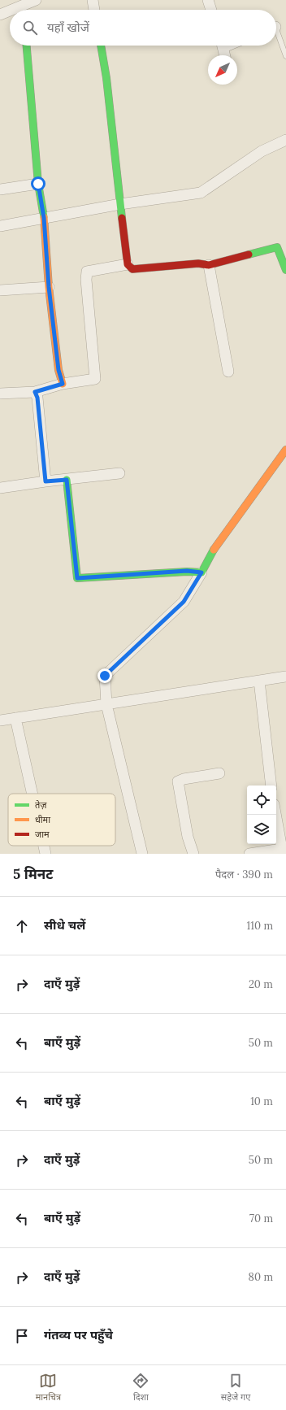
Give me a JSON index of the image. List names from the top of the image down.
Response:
{
  "legend": ["तेज़", "धीमा", "जाम"],
  "north": "bottom left",
  "page": {
    "search": "यहाँ खोजें",
    "heading": ["5 मिनट", "पैदल · 390 m"],
    "list": [
      ["सीधे चलें", "110 m"],
      ["दाएँ मुड़ें", "20 m"],
      ["बाएँ मुड़ें", "50 m"],
      ["बाएँ मुड़ें", "10 m"],
      ["दाएँ मुड़ें", "50 m"],
      ["बाएँ मुड़ें", "70 m"],
      ["दाएँ मुड़ें", "80 m"],
      "गंतव्य पर पहुँचे"
    ],
    "nav": ["मानचित्र", "दिशा", "सहेजे गए"]
  }
}
